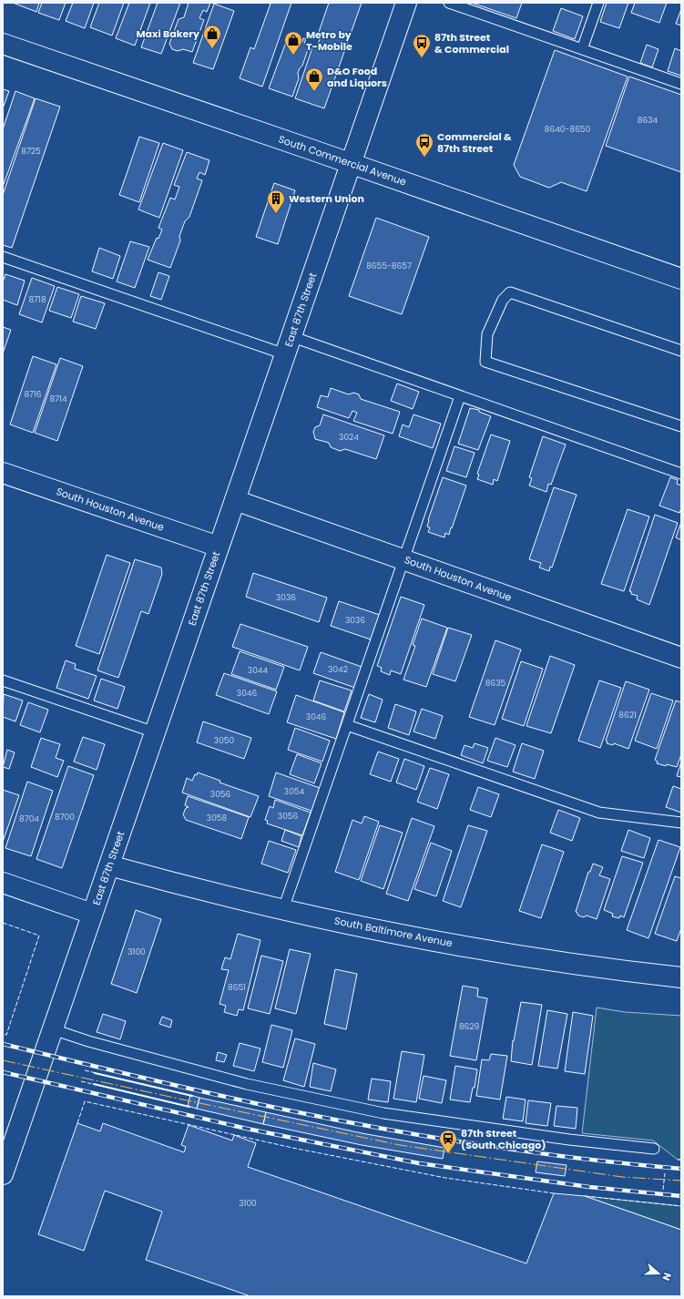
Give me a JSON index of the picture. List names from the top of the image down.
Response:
{
  "streets": {
    "main road": [
      "South Commercial Avenue",
      "East 87th Street",
      "South Houston Avenue",
      "South Baltimore Avenue"
    ]
  },
  "crossings": [
    ["South Commercial Avenue", "East 87th Street"],
    ["East 87th Street", "South Houston Avenue"],
    ["East 87th Street", "South Baltimore Avenue"]
  ],
  "places": {
    "shop": ["Maxi Bakery", "Metro by T-Mobile", "D&O Food and Liquors"],
    "bus stop": ["87th Street & Commercial", "Commercial & 87th Street"],
    "building": ["Western Union"],
    "station": ["87th Street (South Chicago)"]
  },
  "house_numbers": [
    "8634",
    "8640-8650",
    "8725",
    "8655-8657",
    "8718",
    "8716",
    "8714",
    "3024",
    "3036",
    "3036",
    "3042",
    "3044",
    "8635",
    "3046",
    "8621",
    "3046",
    "3050",
    "3054",
    "3056",
    "3056",
    "8700",
    "3058",
    "8704",
    "3100",
    "8651",
    "8629",
    "3100"
  ],
  "north": "right"
}
